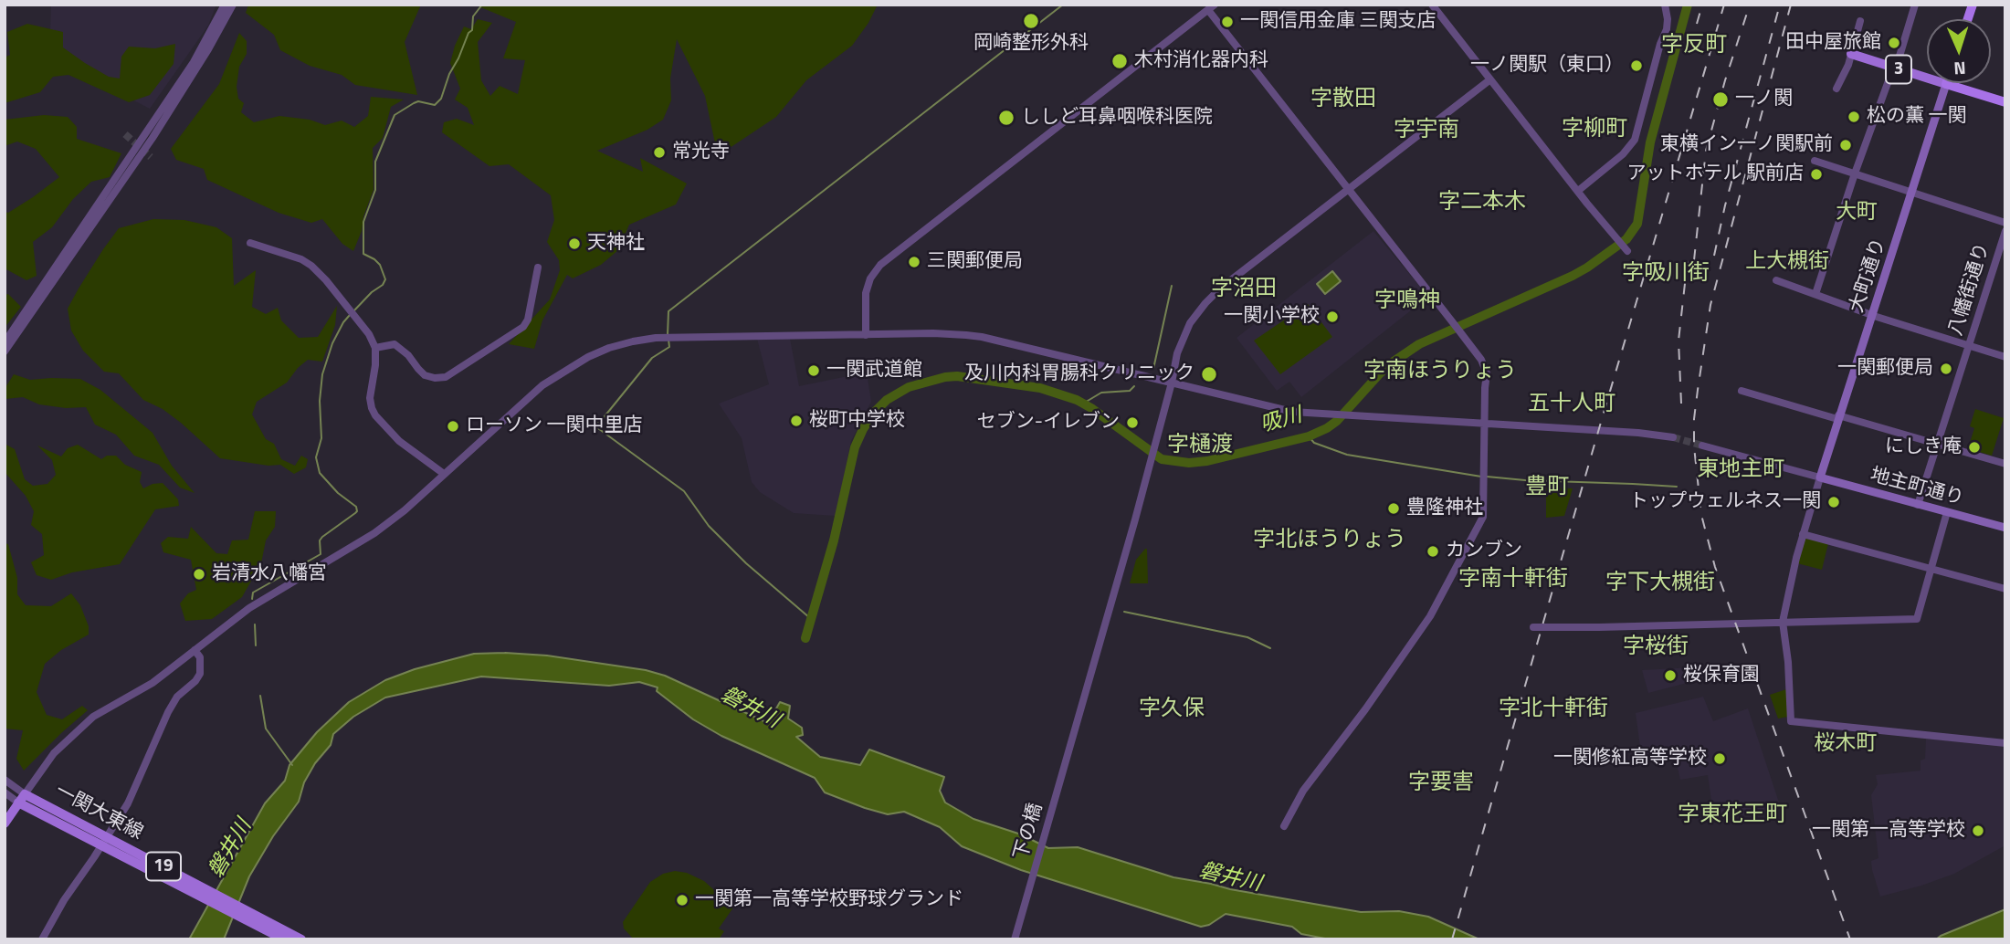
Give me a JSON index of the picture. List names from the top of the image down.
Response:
{
  "streets": {
    "main road": [
      "3",
      "大町通り",
      "地主町通り",
      "一関大東線",
      "19"
    ],
    "street": ["八幡街通り", "下の橋"]
  },
  "crossings": [
    ["3", "大町通り"],
    ["大町通り", "地主町通り"],
    ["八幡街通り", "地主町通り"]
  ],
  "districts": [
    "字反町",
    "字散田",
    "字柳町",
    "字宇南",
    "字二本木",
    "大町",
    "上大槻街",
    "字吸川街",
    "字沼田",
    "字鳴神",
    "字南ほうりょう",
    "五十人町",
    "字樋渡",
    "東地主町",
    "豊町",
    "字北ほうりょう",
    "字南十軒街",
    "字下大槻街",
    "字桜街",
    "字久保",
    "字北十軒街",
    "桜木町",
    "字要害",
    "字東花王町"
  ],
  "water": ["吸川", "磐井川"],
  "places": [
    "岡崎整形外科",
    "一関信用金庫 三関支店",
    "田中屋旅館",
    "木村消化器内科",
    "一ノ関駅（東口）",
    "一ノ関",
    "松の薫 一関",
    "ししど耳鼻咽喉科医院",
    "東横イン一ノ関駅前",
    "常光寺",
    "アットホテル 駅前店",
    "天神社",
    "三関郵便局",
    "一関小学校",
    "一関郵便局",
    "一関武道館",
    "及川内科胃腸科クリニック",
    "桜町中学校",
    "セブン-イレブン",
    "ローソン 一関中里店",
    "にしき庵",
    "トップウェルネス一関",
    "豊隆神社",
    "カンブン",
    "岩清水八幡宮",
    "桜保育園",
    "一関修紅高等学校",
    "一関第一高等学校",
    "一関第一高等学校野球グランド"
  ],
  "north": "bottom"
}
